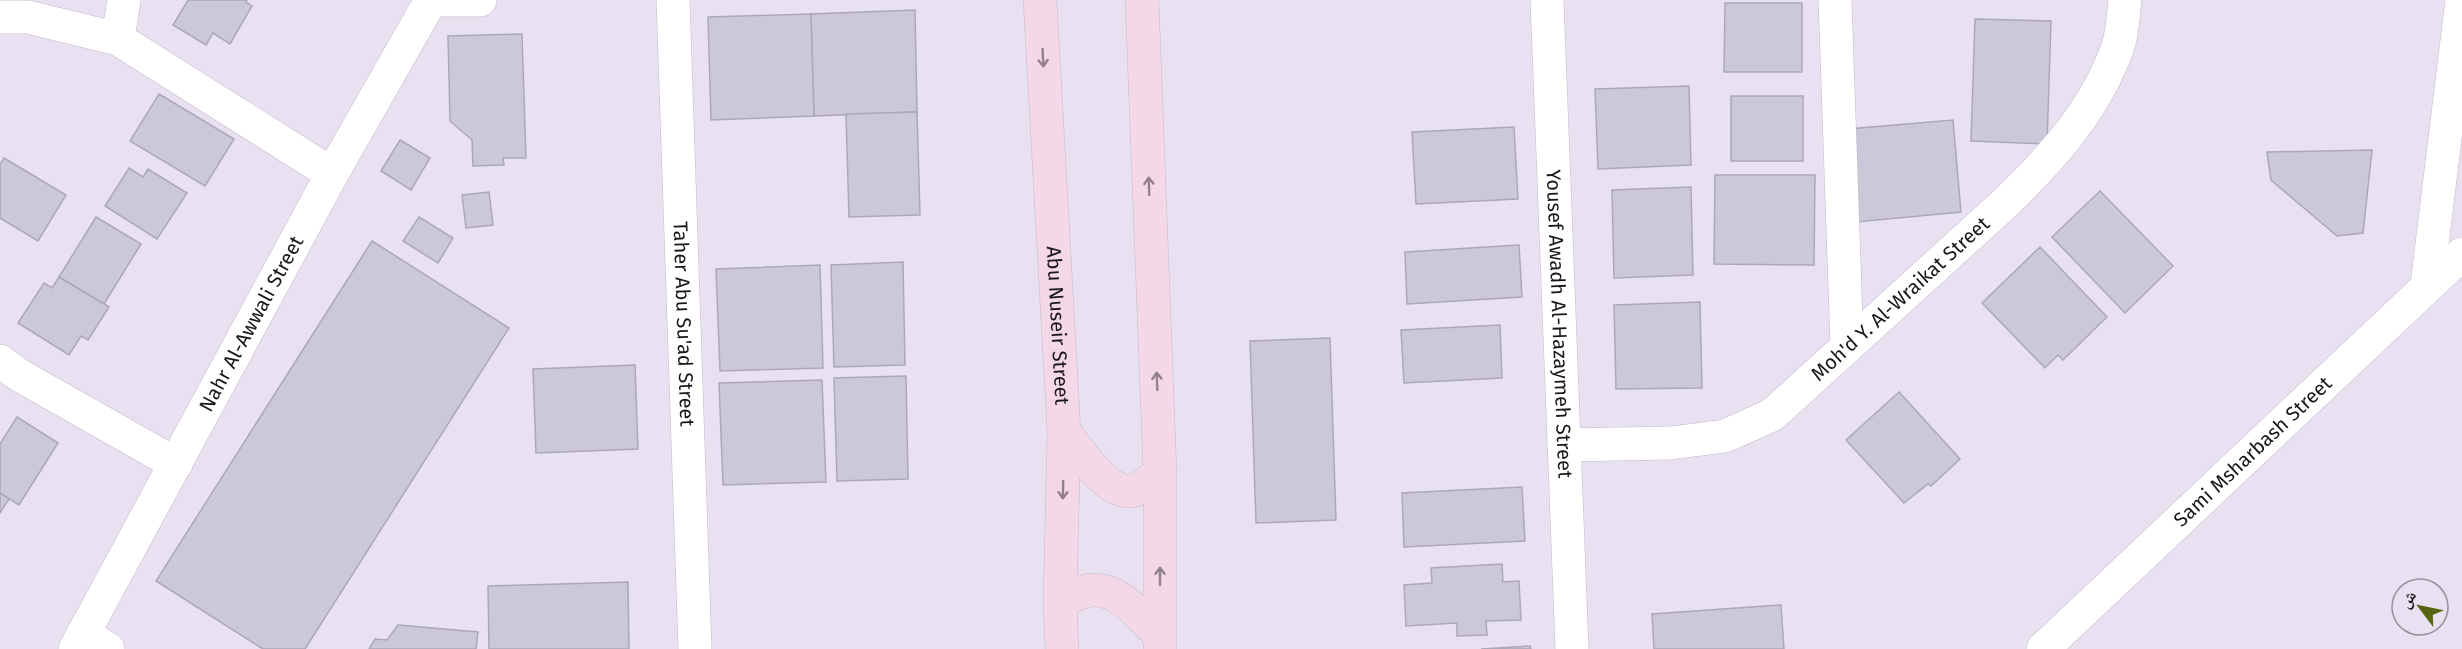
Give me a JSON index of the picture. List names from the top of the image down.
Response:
{
  "streets": {
    "main road": ["Abu Nuseir Street"],
    "street": [
      "Moh'd Y. Al-Wraikat Street",
      "Nahr Al-Awwali Street",
      "Taher Abu Su'ad Street",
      "Yousef Awadh Al-Hazaymeh Street",
      "Sami Msharbash Street"
    ]
  },
  "crossings": [
    ["Moh'd Y. Al-Wraikat Street", "Yousef Awadh Al-Hazaymeh Street"]
  ],
  "north": "top left"
}
